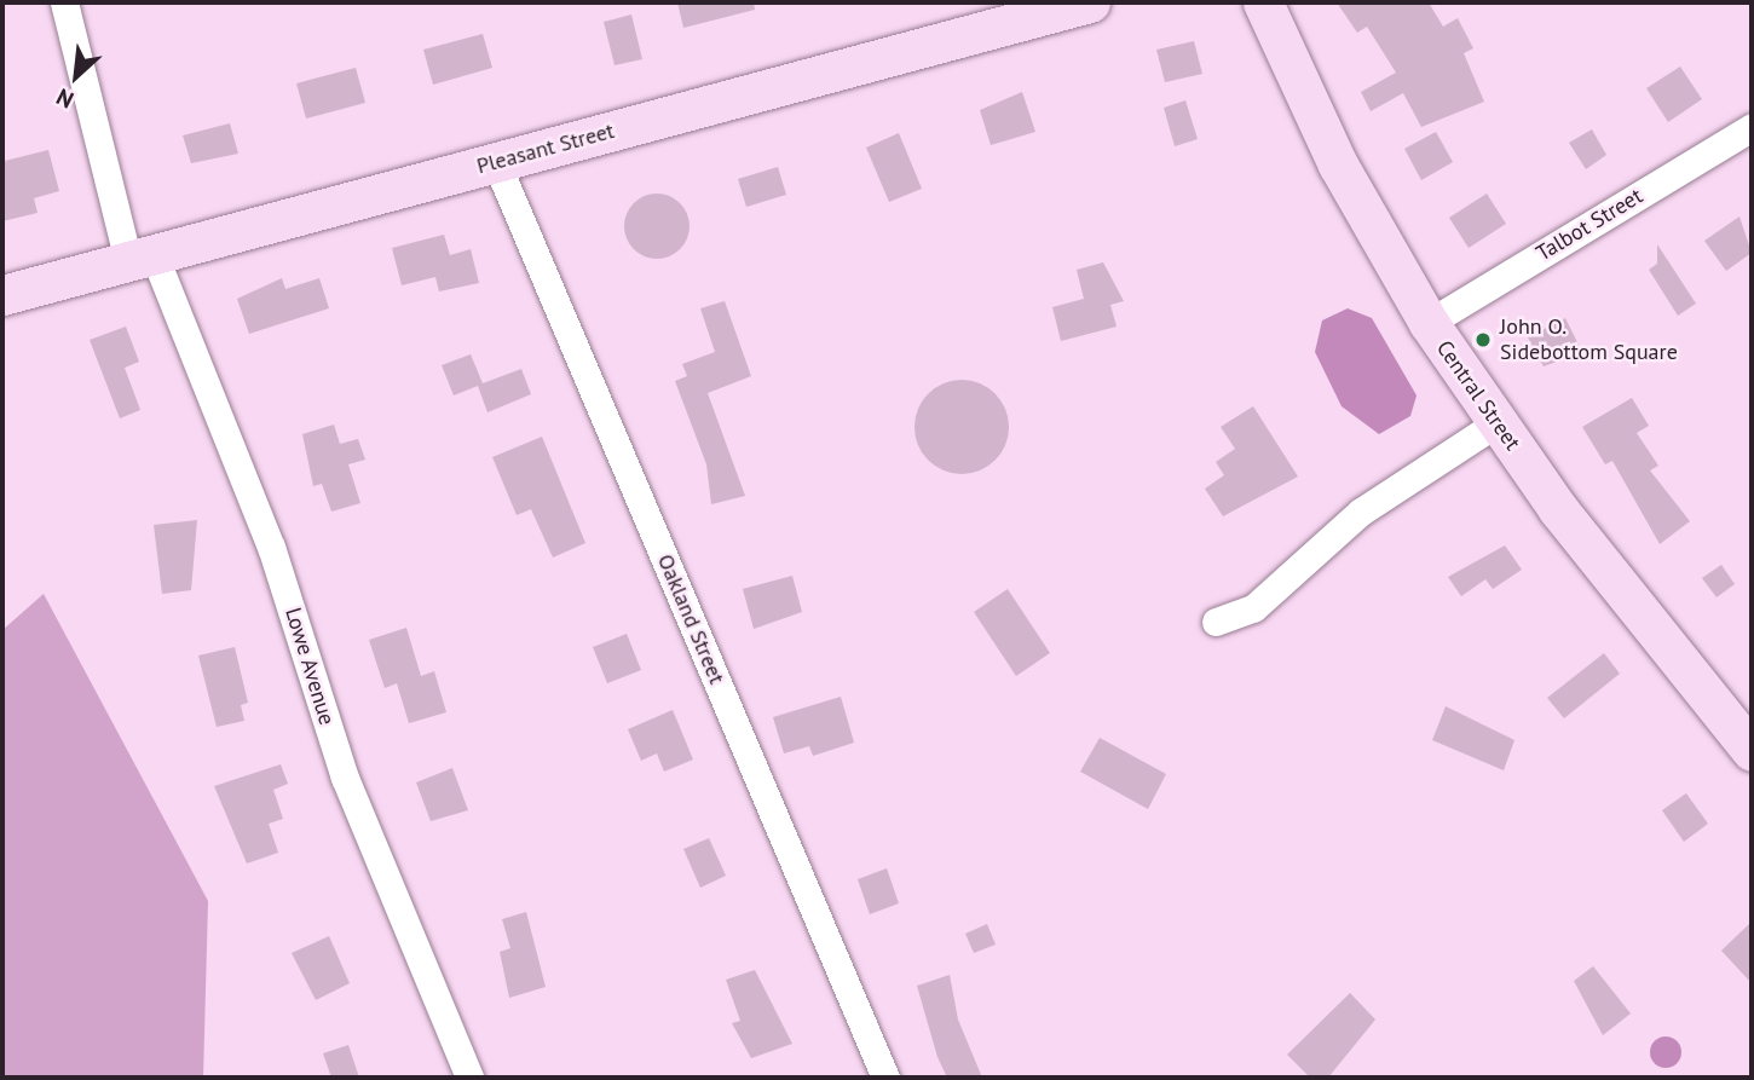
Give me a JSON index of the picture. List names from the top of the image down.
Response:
{
  "streets": {
    "main road": ["Pleasant Street", "Central Street"],
    "street": ["Talbot Street", "Oakland Street", "Lowe Avenue"]
  },
  "crossings": [
    ["Pleasant Street", "Oakland Street"],
    ["Pleasant Street", "Lowe Avenue"],
    ["Talbot Street", "Central Street"]
  ],
  "places": ["John O. Sidebottom Square"],
  "north": "bottom left"
}
